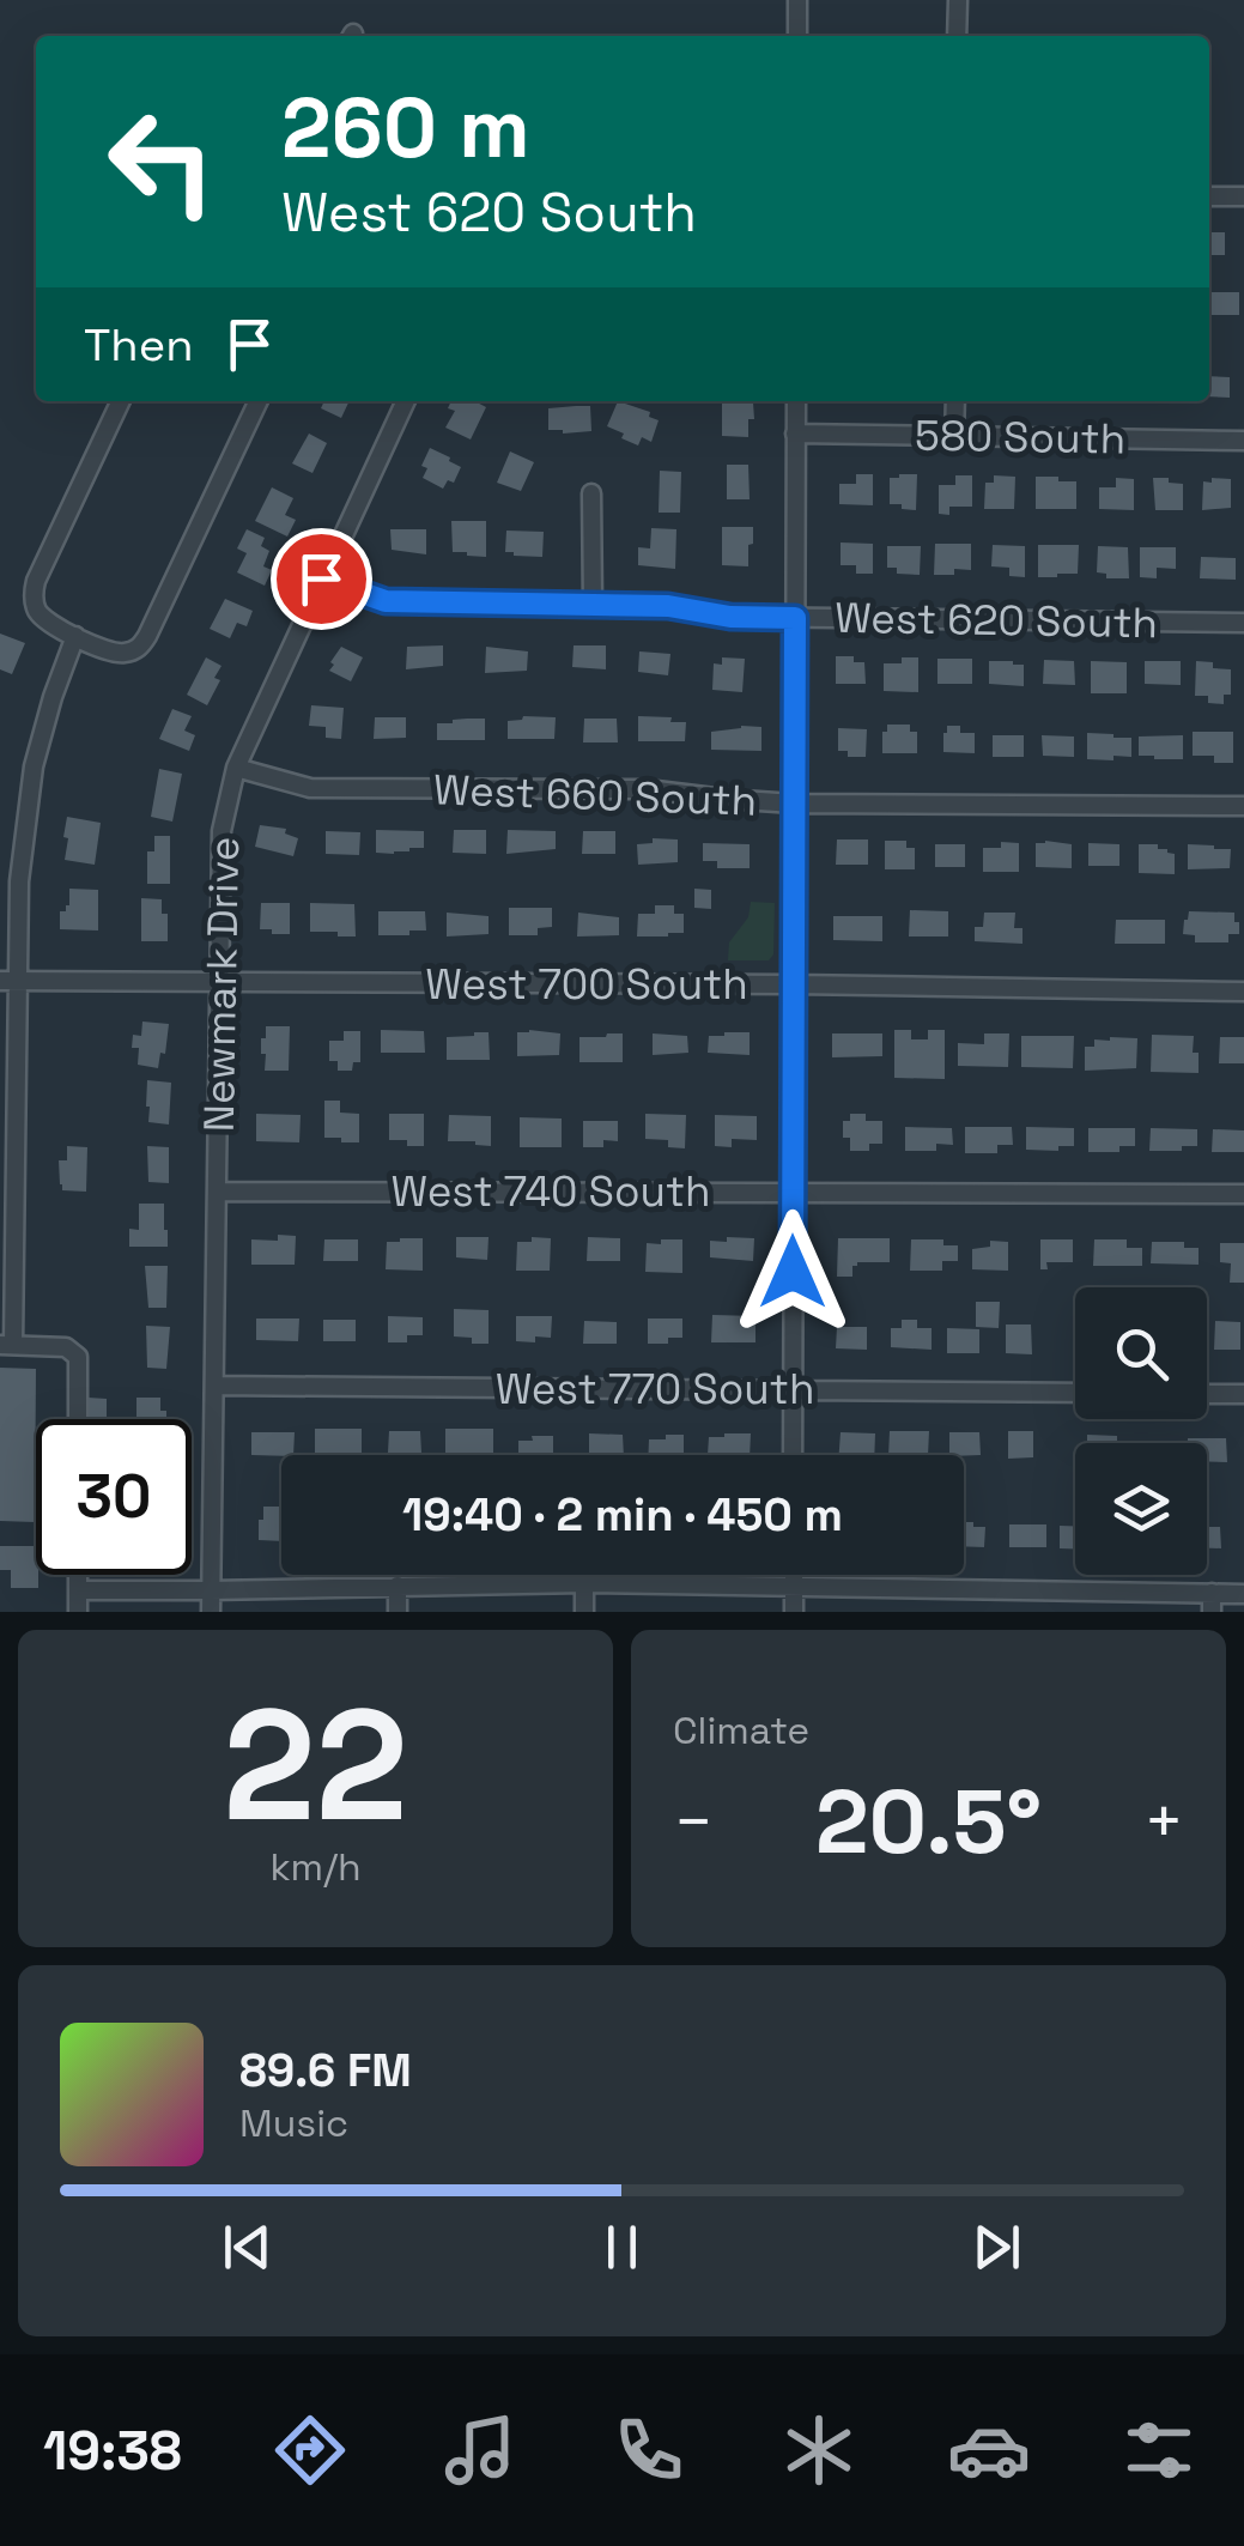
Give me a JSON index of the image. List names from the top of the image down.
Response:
{
  "streets": {
    "street": [
      "580 South",
      "West 620 South",
      "West 660 South",
      "Newmark Drive",
      "West 700 South",
      "West 740 South",
      "West 770 South"
    ]
  },
  "crossings": [
    ["West 620 South", "Newmark Drive"],
    ["West 660 South", "Newmark Drive"],
    ["Newmark Drive", "West 700 South"],
    ["Newmark Drive", "West 740 South"],
    ["Newmark Drive", "West 770 South"]
  ],
  "page": {
    "turn": ["260 m", "West 620 South"],
    "then": "Then",
    "limit": "30",
    "trip": "19:40 · 2 min · 450 m",
    "tile": [
      ["22", "km/h"],
      "Climate"
    ],
    "heat": ["−", "20.5°", "+"],
    "song": ["89.6 FM", "Music"],
    "tabs": "19:38"
  }
}
